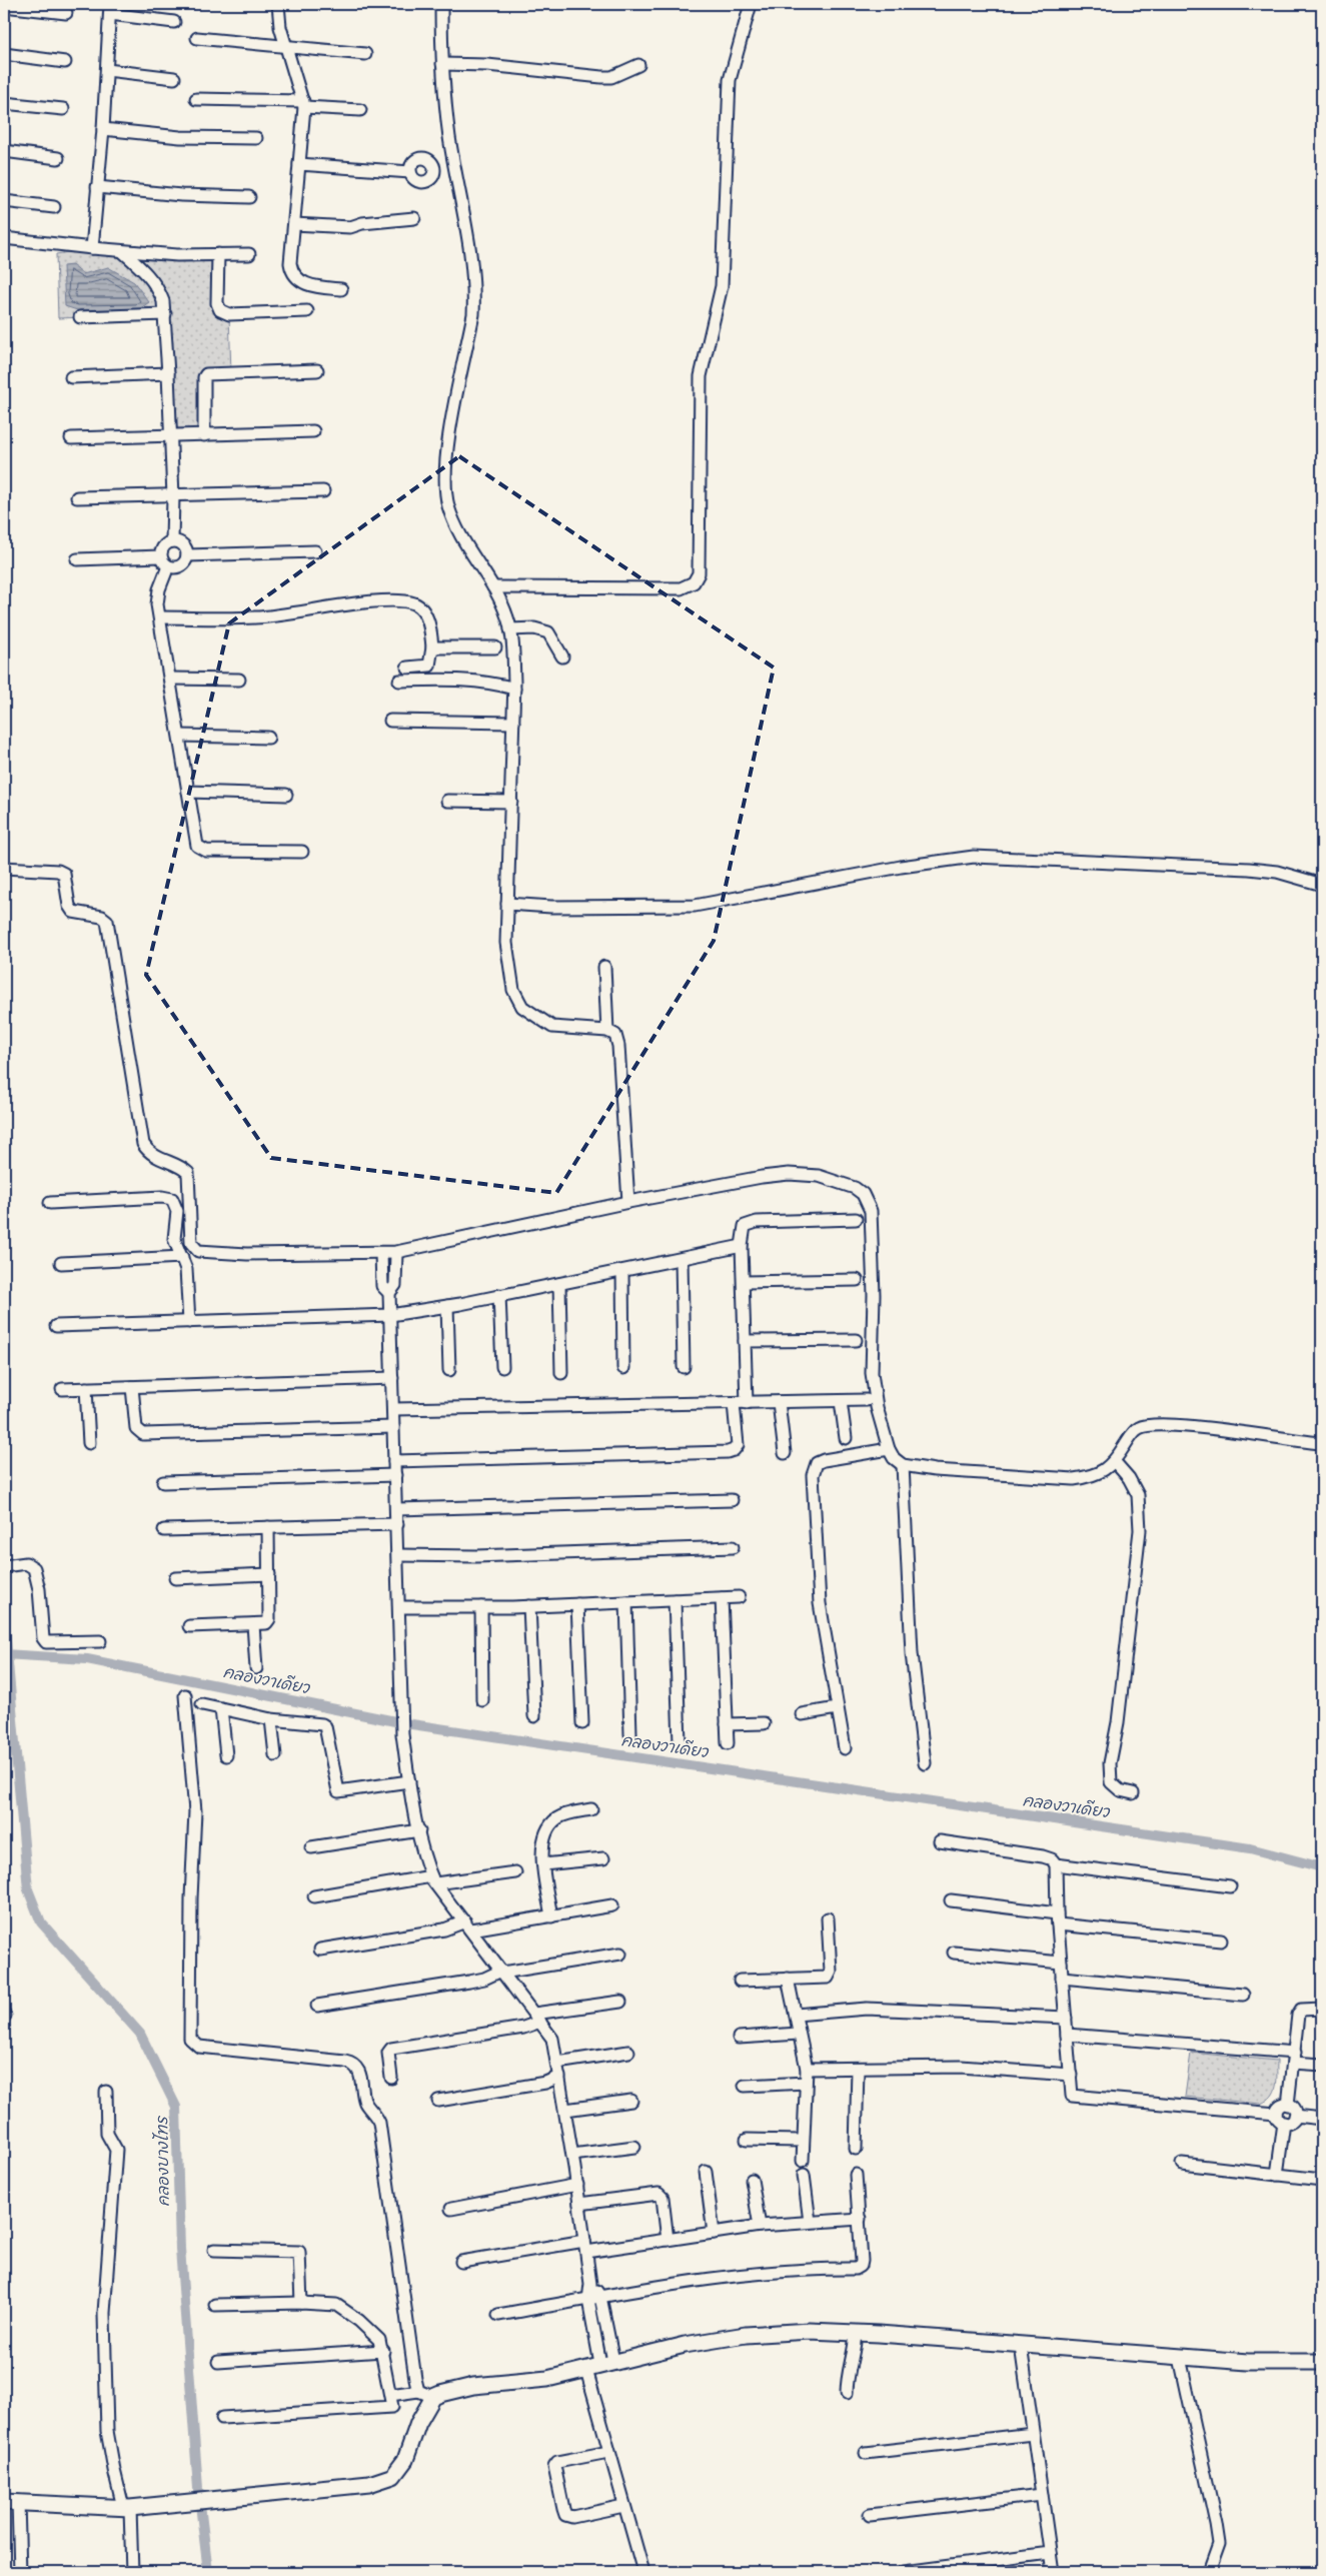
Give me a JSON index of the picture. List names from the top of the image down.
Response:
{
  "water": ["คลองวาเดียว", "คลองบางไทร"]
}
